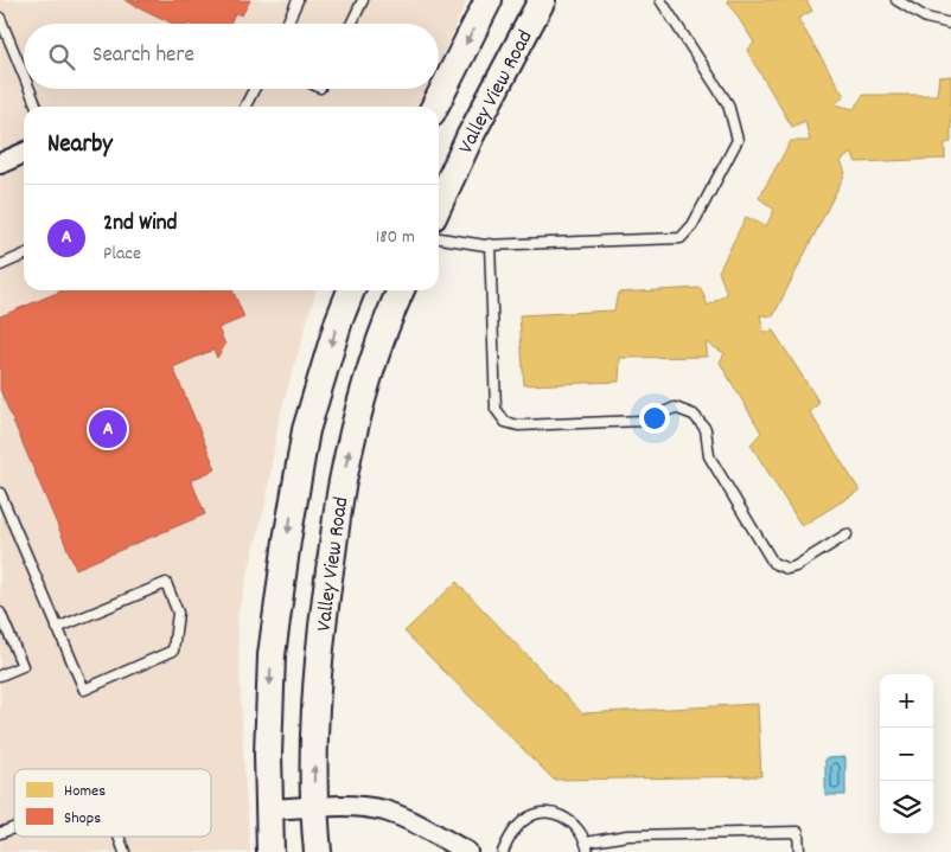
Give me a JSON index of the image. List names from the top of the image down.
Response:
{
  "streets": {
    "main road": ["Valley View Road"]
  },
  "legend": ["Homes", "Shops"],
  "page": {
    "search": "Search here",
    "heading": "Nearby",
    "list": [
      {
        "mark": "A",
        "name": "2nd Wind",
        "note": "Place",
        "value": "180 m"
      }
    ],
    "pins": "A",
    "map_buttons": ["+", "−"]
  }
}
